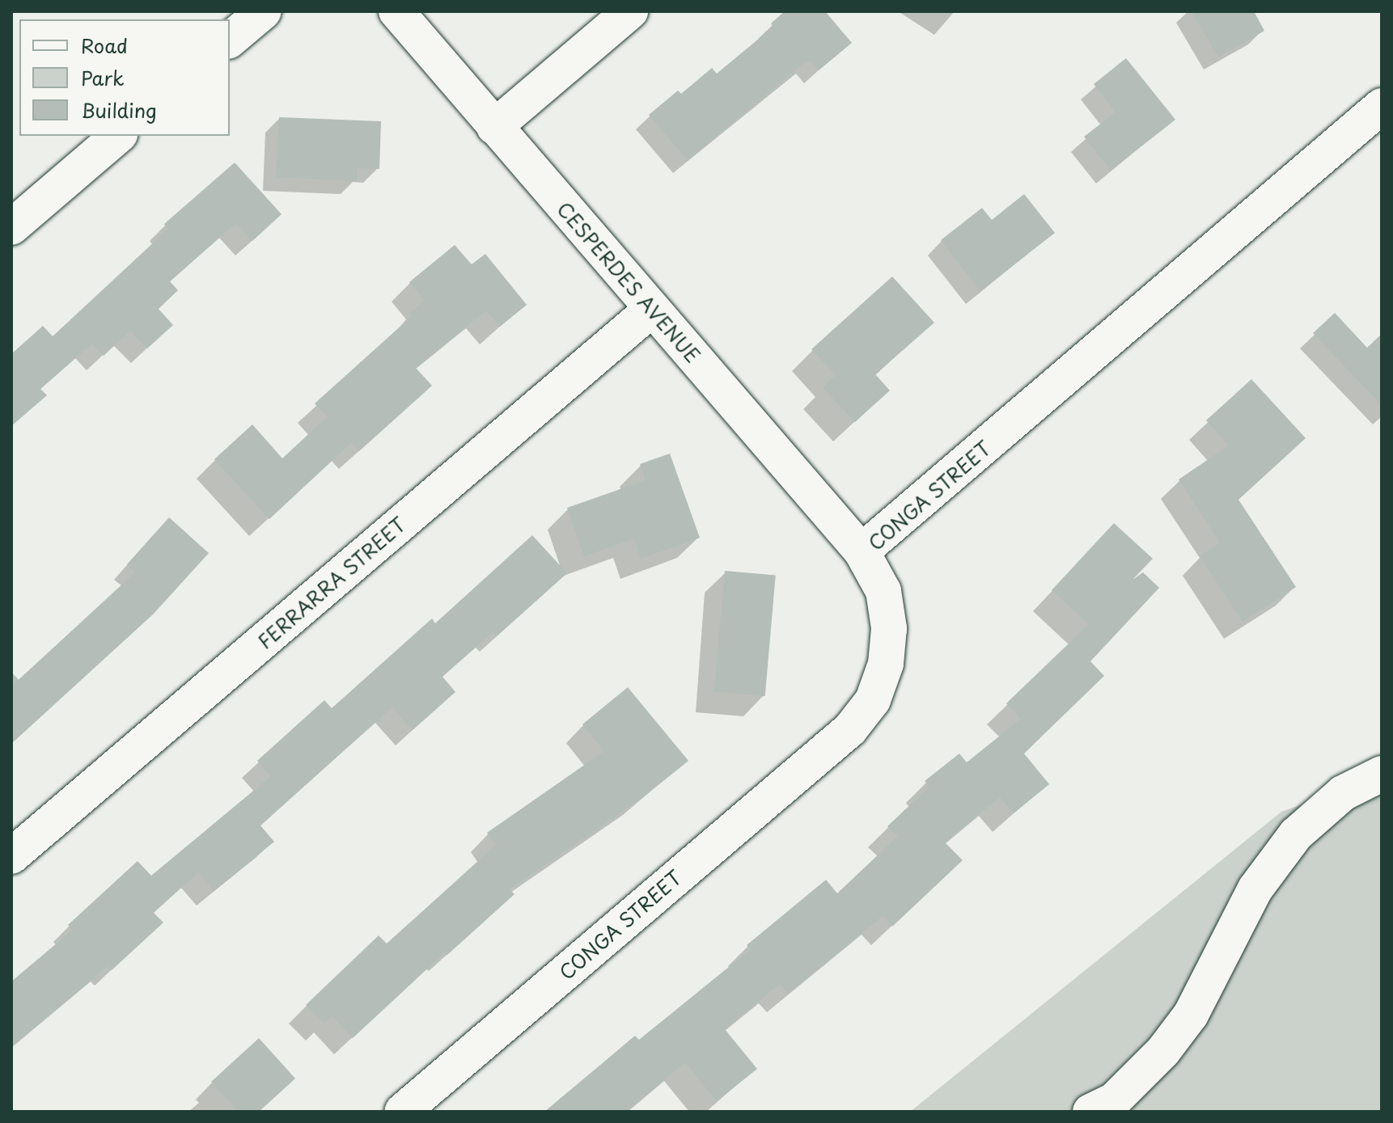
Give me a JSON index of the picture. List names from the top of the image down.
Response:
{
  "streets": {
    "street": ["CESPERDES AVENUE", "CONGA STREET", "FERRARRA STREET"]
  },
  "crossings": [
    ["CESPERDES AVENUE", "CONGA STREET"],
    ["CESPERDES AVENUE", "FERRARRA STREET"]
  ],
  "legend": ["Road", "Park", "Building"]
}
